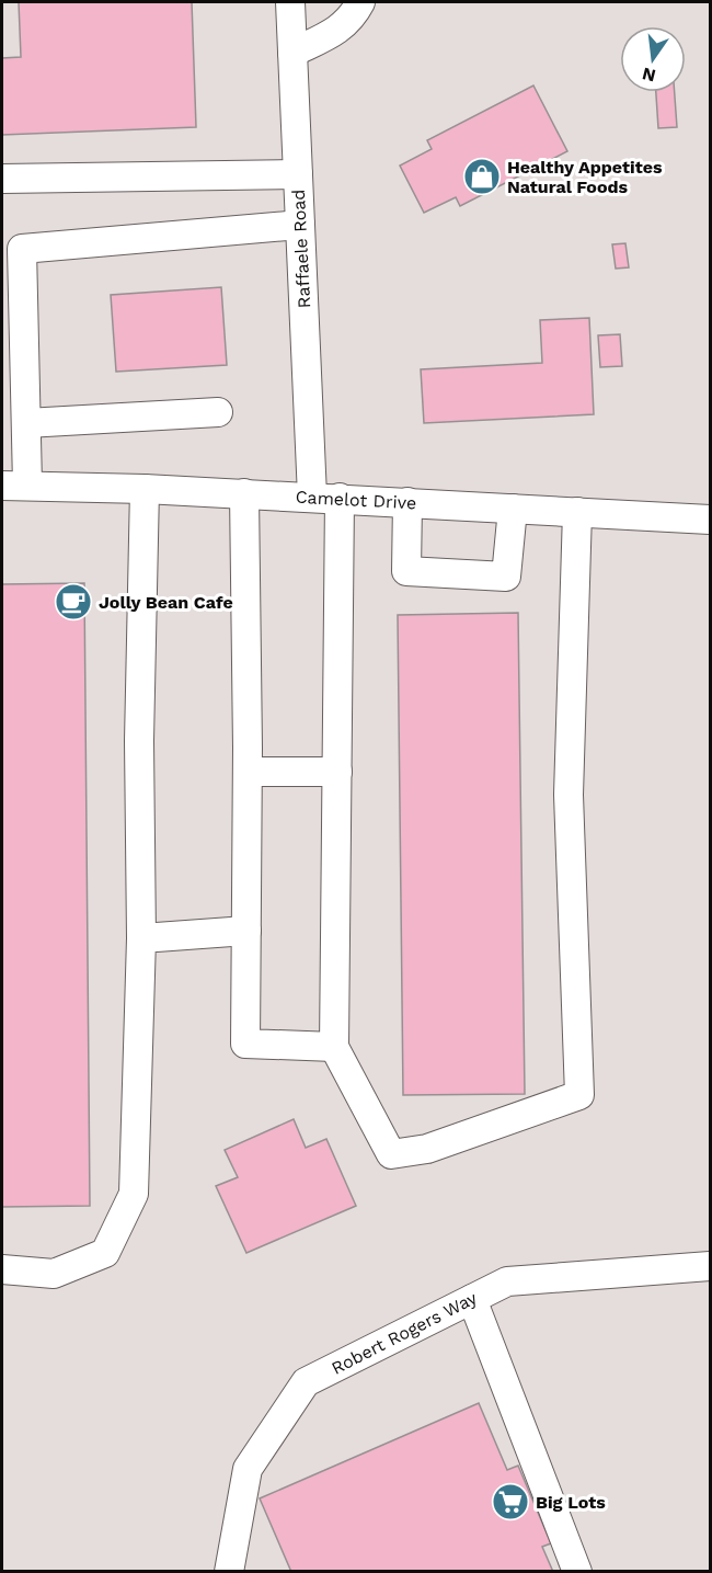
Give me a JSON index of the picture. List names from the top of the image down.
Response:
{
  "streets": {
    "street": ["Raffaele Road", "Camelot Drive", "Robert Rogers Way"]
  },
  "crossings": [
    ["Raffaele Road", "Camelot Drive"]
  ],
  "places": {
    "shop": ["Healthy Appetites Natural Foods"],
    "cafe": ["Jolly Bean Cafe"],
    "supermarket": ["Big Lots"]
  },
  "north": "bottom"
}
